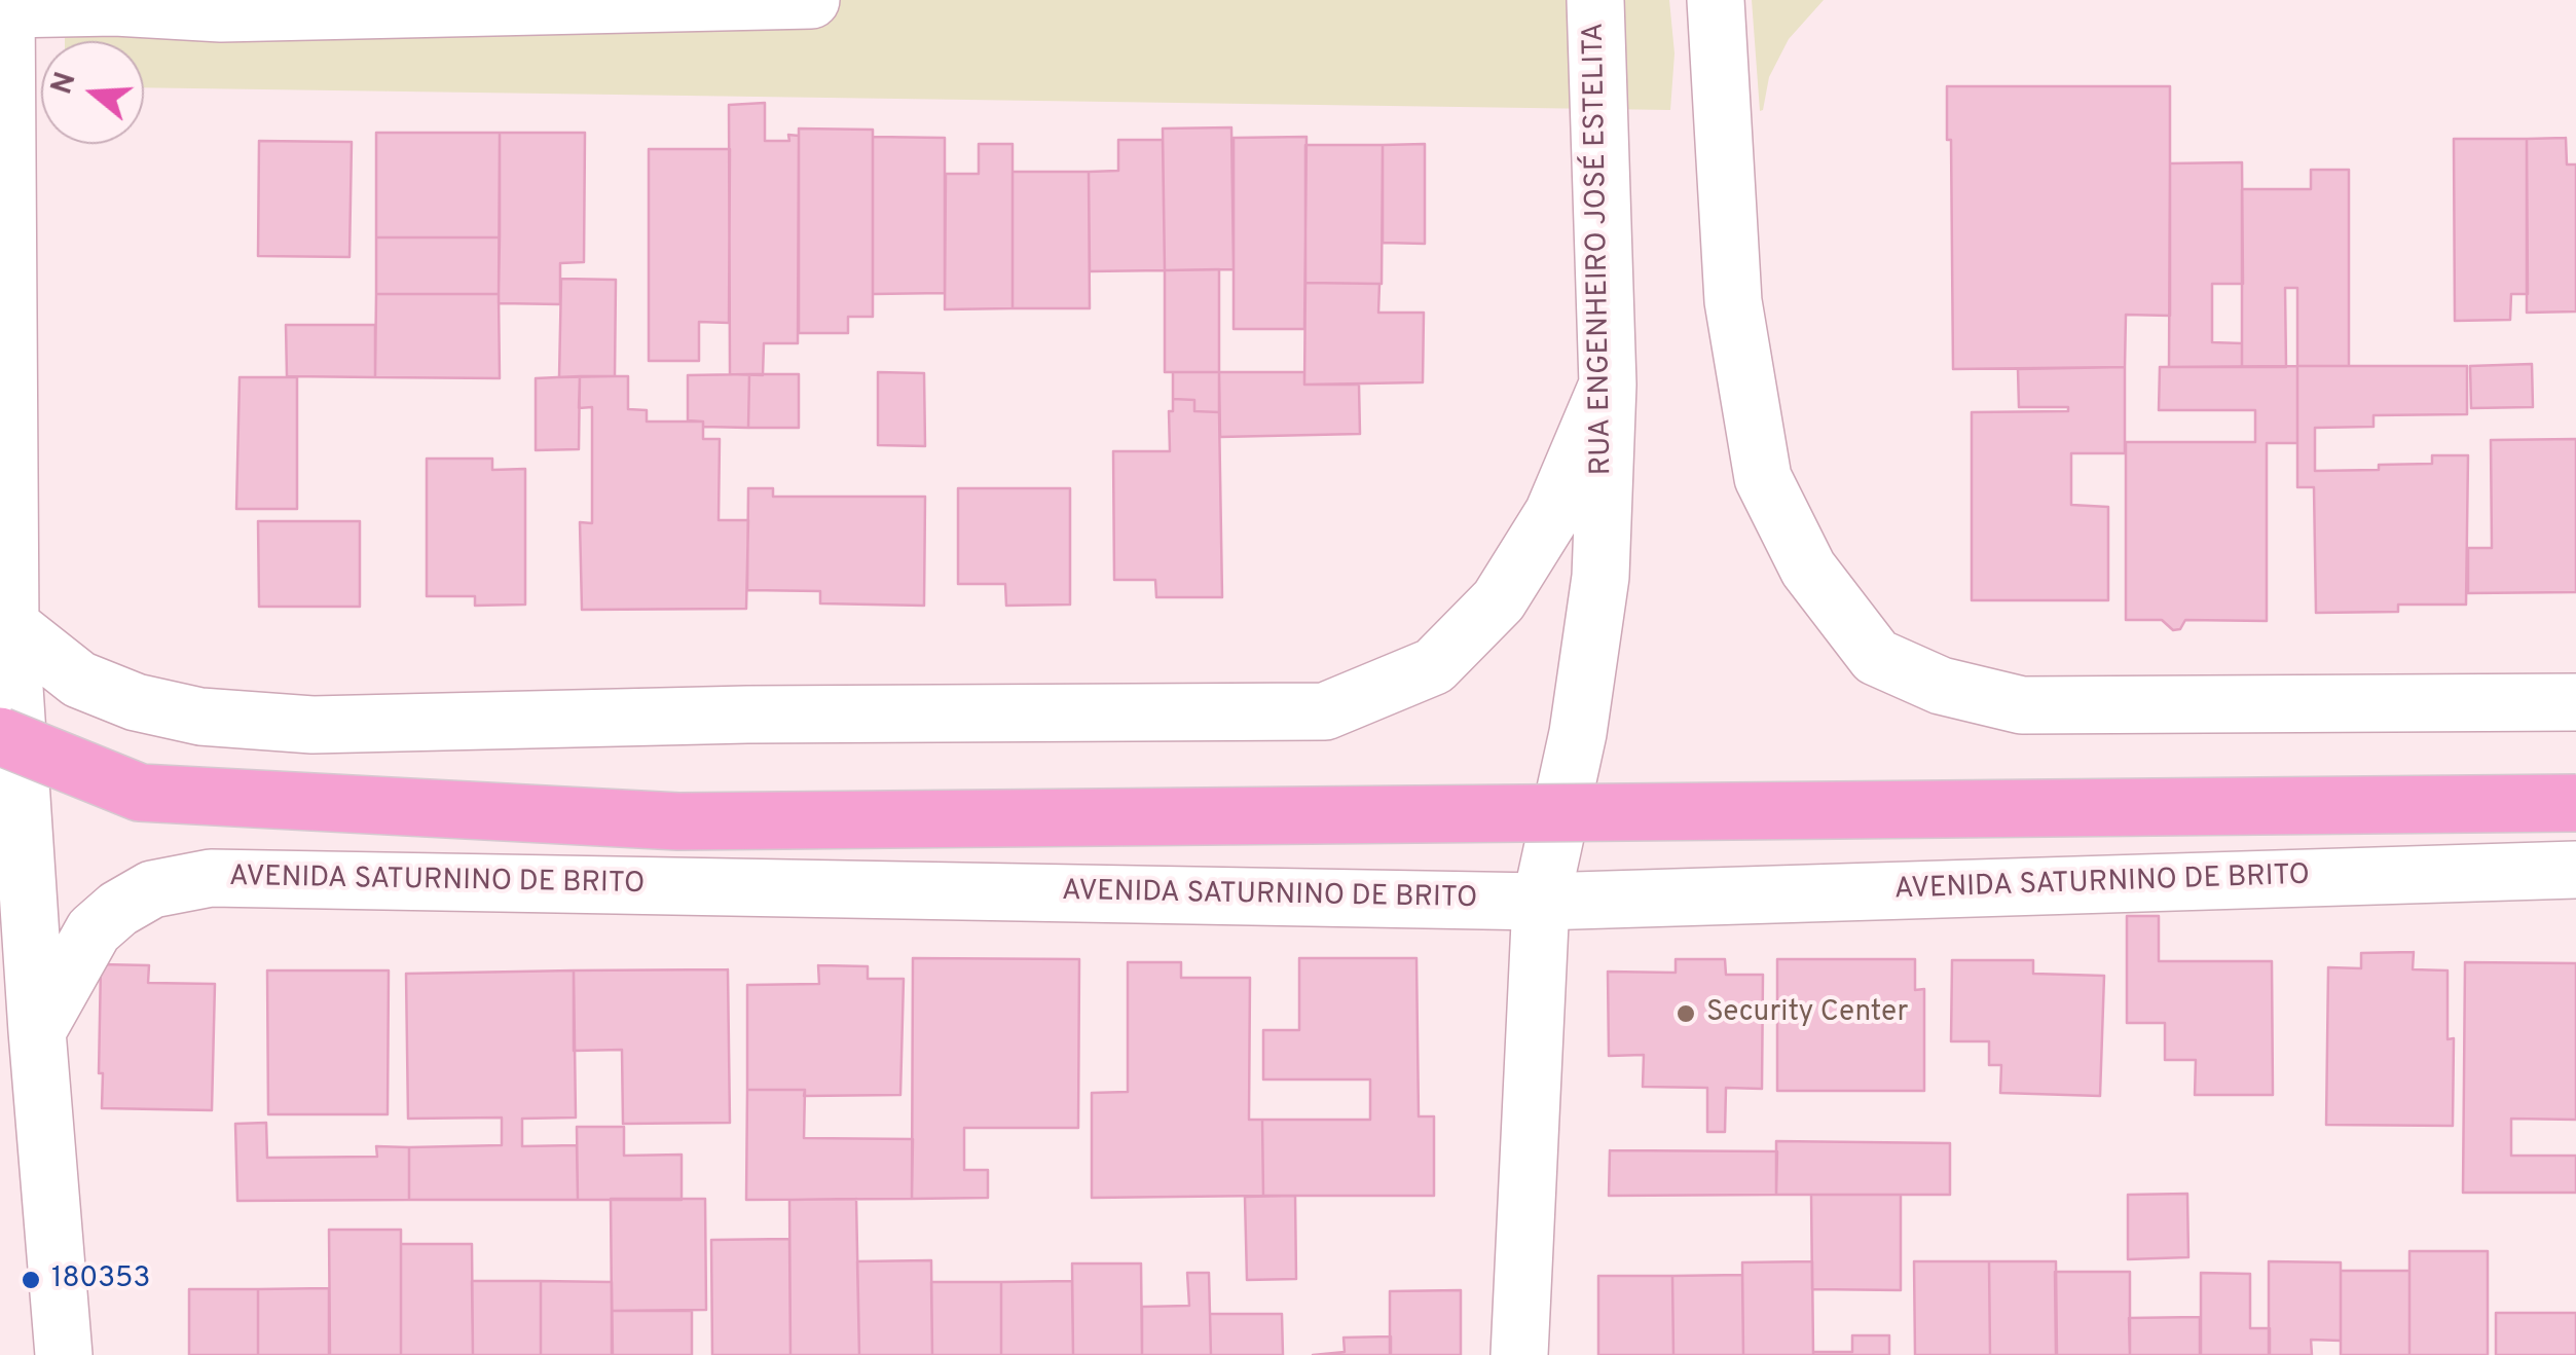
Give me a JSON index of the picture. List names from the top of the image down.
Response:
{
  "streets": {
    "main road": ["RUA ENGENHEIRO JOSÉ ESTELITA", "AVENIDA SATURNINO DE BRITO"]
  },
  "crossings": [
    ["RUA ENGENHEIRO JOSÉ ESTELITA", "AVENIDA SATURNINO DE BRITO"]
  ],
  "places": ["Security Center", "180353"],
  "north": "left"
}
